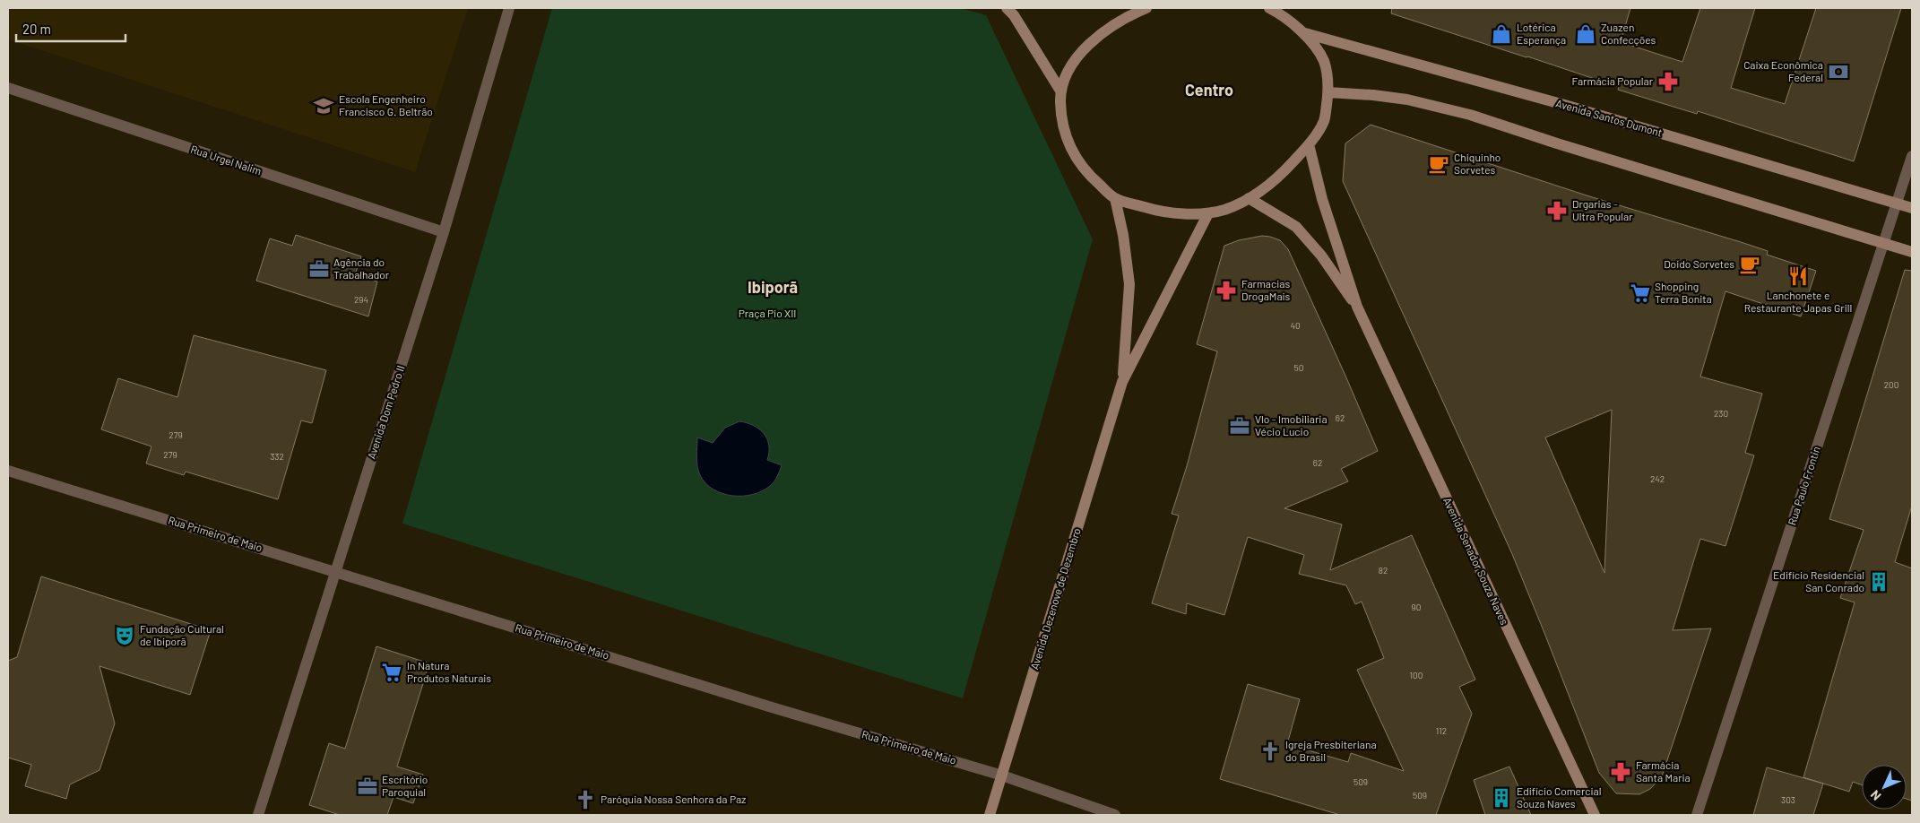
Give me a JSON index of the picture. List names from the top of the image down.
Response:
{
  "streets": {
    "main road": ["Avenida Santos Dumont", "Avenida Senador Souza Naves", "Avenida Dezenove de Dezembro"],
    "street": [
      "Rua Urgel Nalim",
      "Avenida Dom Pedro II",
      "Rua Paulo Frontin",
      "Rua Primeiro de Maio"
    ]
  },
  "crossings": [
    ["Avenida Santos Dumont", "Rua Paulo Frontin"],
    ["Rua Urgel Nalim", "Avenida Dom Pedro II"],
    ["Avenida Dom Pedro II", "Rua Primeiro de Maio"],
    ["Rua Primeiro de Maio", "Avenida Dezenove de Dezembro"]
  ],
  "districts": ["Centro", "Ibiporã"],
  "parks": ["Praça Pio XII"],
  "places": {
    "shop": ["Lotérica Esperança", "Zuazen Confecções"],
    "bank": ["Caixa Econômica Federal"],
    "pharmacy": [
      "Farmácia Popular",
      "Drgarias - Ultra Popular",
      "Farmacias DrogaMais",
      "Farmácia Santa Maria"
    ],
    "school or university": ["Escola Engenheiro Francisco G. Beltrão"],
    "cafe": ["Chiquinho Sorvetes", "Doido Sorvetes"],
    "office": ["Agência do Trabalhador", "Vlo - Imobiliaria Vécio Lucio", "Escritório Paroquial"],
    "restaurant": ["Lanchonete e Restaurante Japas Grill"],
    "supermarket": ["Shopping Terra Bonita", "In Natura Produtos Naturais"],
    "building": ["Edifício Residencial San Conrado", "Edifício Comercial Souza Naves"],
    "theatre": ["Fundação Cultural de Ibiporã"],
    "church": ["Igreja Presbiteriana do Brasil", "Paróquia Nossa Senhora da Paz"]
  },
  "house_numbers": [
    "294",
    "40",
    "50",
    "200",
    "230",
    "62",
    "279",
    "279",
    "332",
    "62",
    "242",
    "82",
    "90",
    "100",
    "112",
    "509",
    "509",
    "303"
  ],
  "scale_bar": "20 m",
  "north": "bottom left"
}
